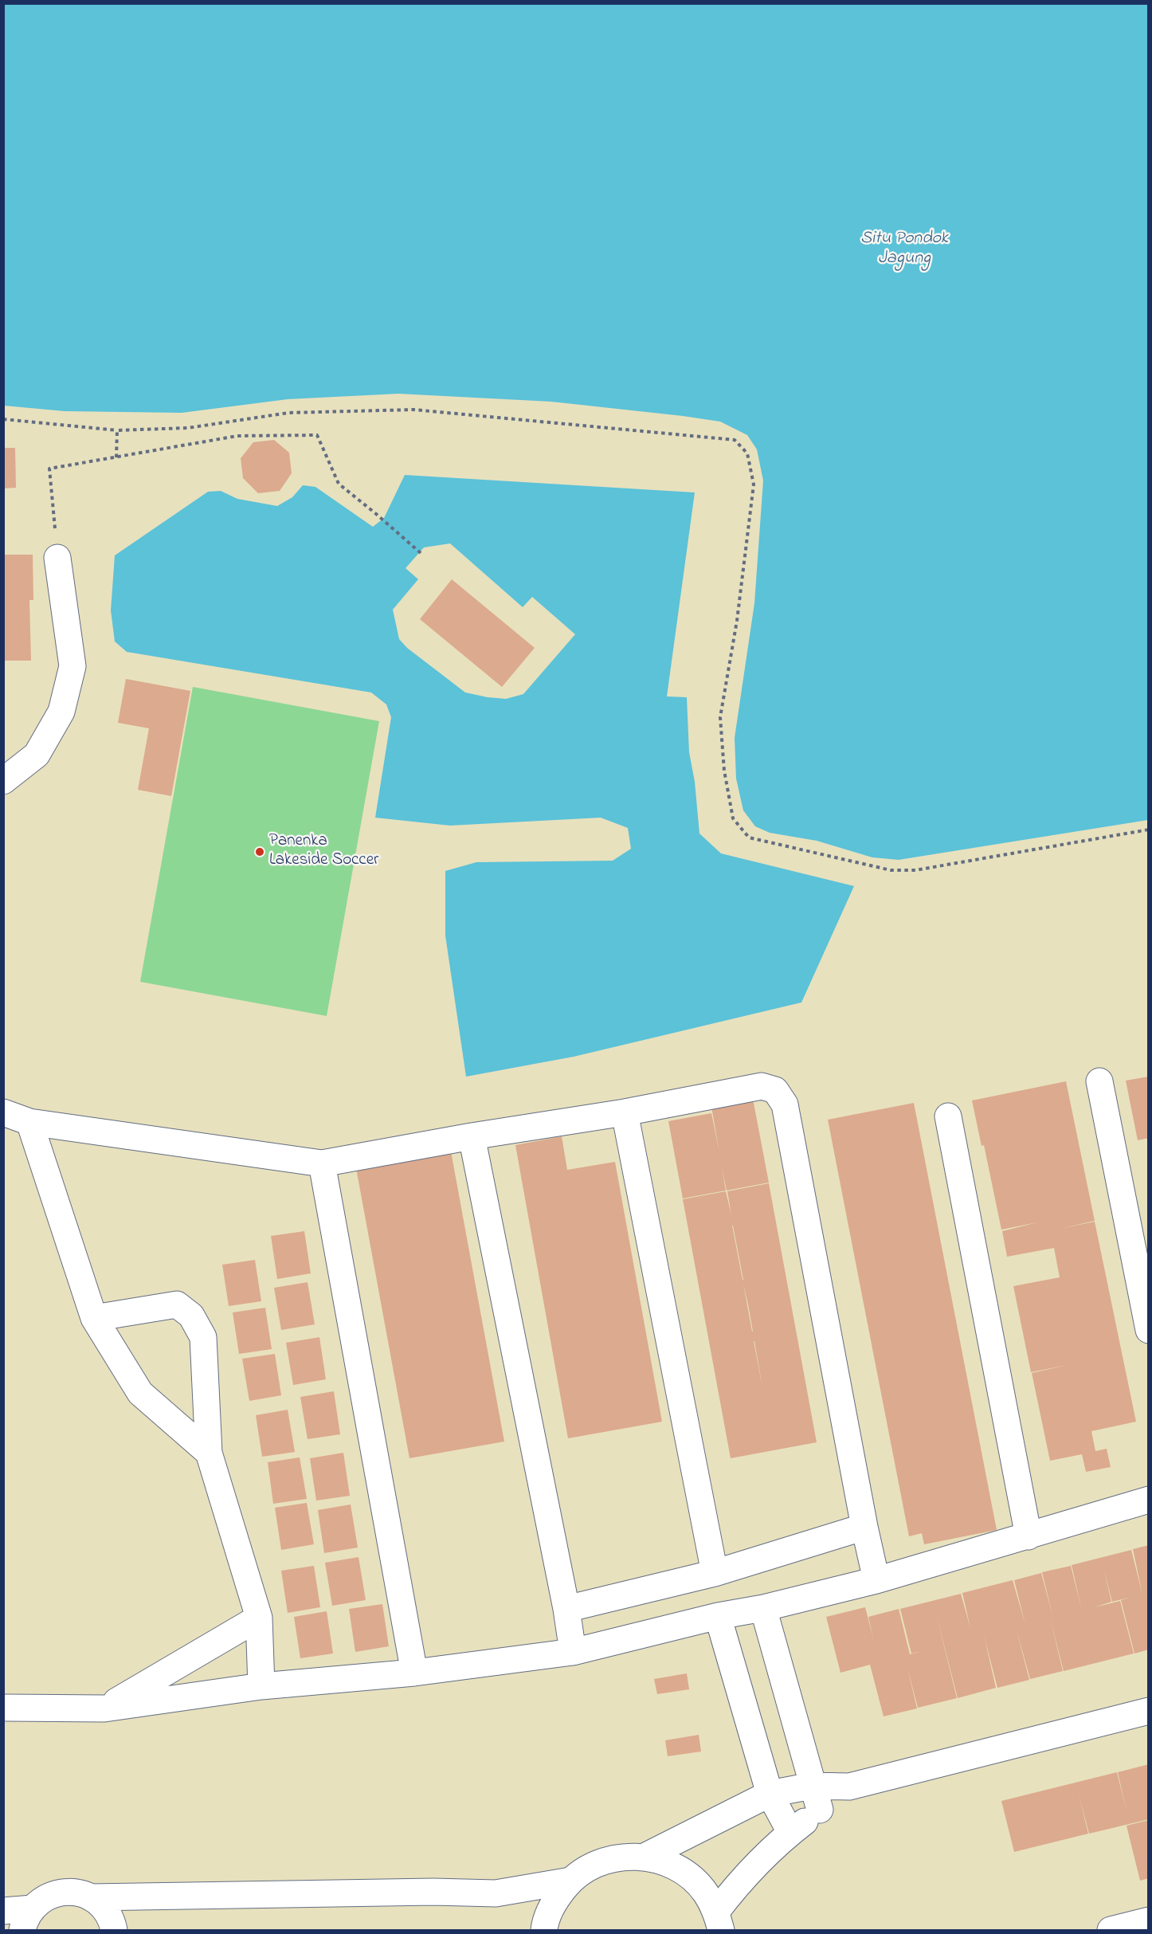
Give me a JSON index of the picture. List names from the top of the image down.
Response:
{
  "water": ["Situ Pondok Jagung"],
  "places": ["Panenka Lakeside Soccer"]
}
